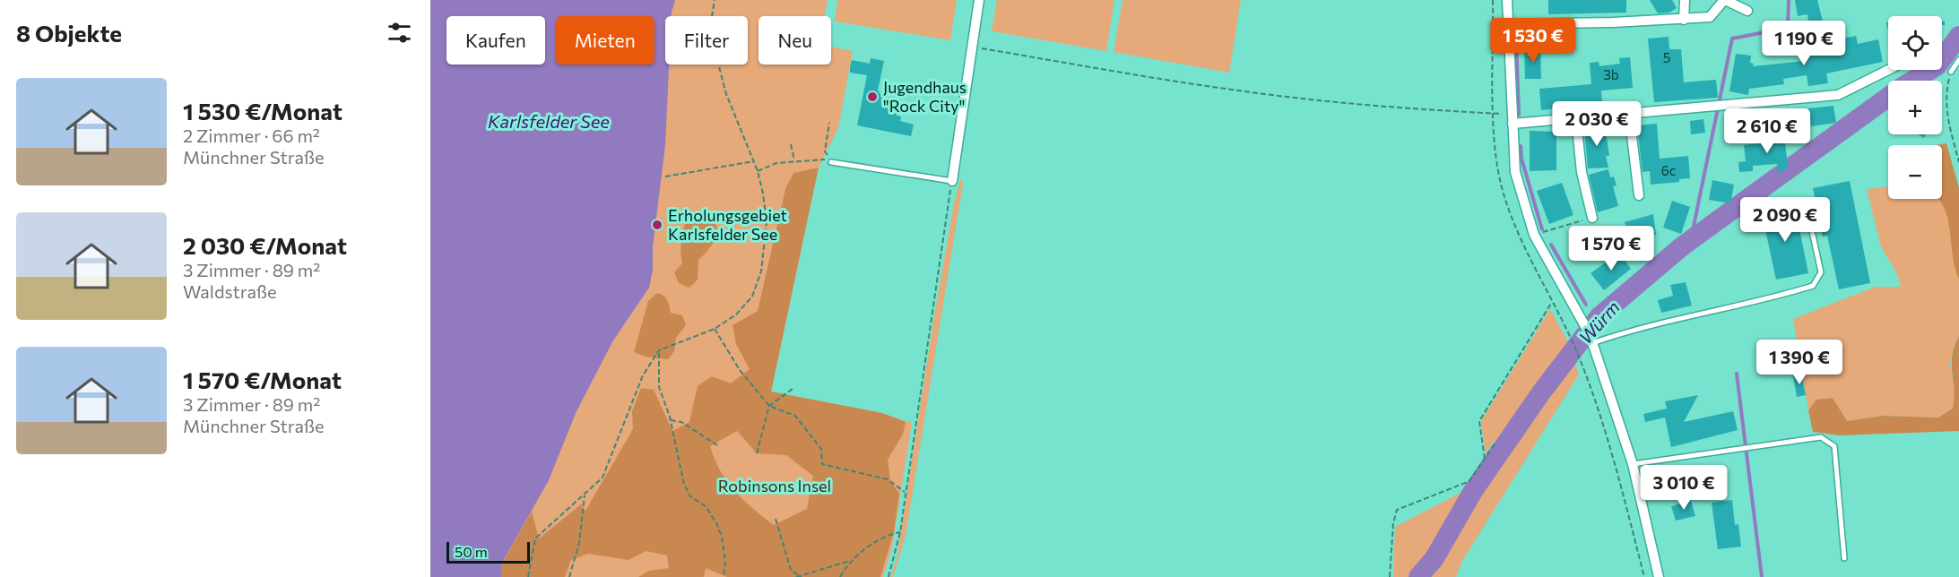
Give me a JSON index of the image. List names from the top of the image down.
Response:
{
  "water": ["Karlsfelder See", "Würm"],
  "parks": ["Robinsons Insel"],
  "places": ["Jugendhaus \"Rock City\"", "Erholungsgebiet Karlsfelder See"],
  "house_numbers": ["5", "3b", "6c"],
  "scale_bar": "50 m",
  "page": {
    "heading": "8 Objekte",
    "map_buttons": ["+", "−"],
    "chip": [
      "Kaufen",
      "Mieten",
      "Filter",
      "Neu"
    ],
    "price": [
      "1 530 €",
      "1 190 €",
      "2 030 €",
      "2 610 €",
      "2 090 €",
      "1 570 €",
      "1 390 €",
      "3 010 €"
    ],
    "list": [
      {
        "name": "1 530 €/Monat",
        "note": "2 Zimmer · 66 m² · Münchner Straße"
      },
      {
        "name": "2 030 €/Monat",
        "note": "3 Zimmer · 89 m² · Waldstraße"
      },
      {
        "name": "1 570 €/Monat",
        "note": "3 Zimmer · 89 m² · Münchner Straße"
      }
    ],
    "scale": "50 m"
  }
}
